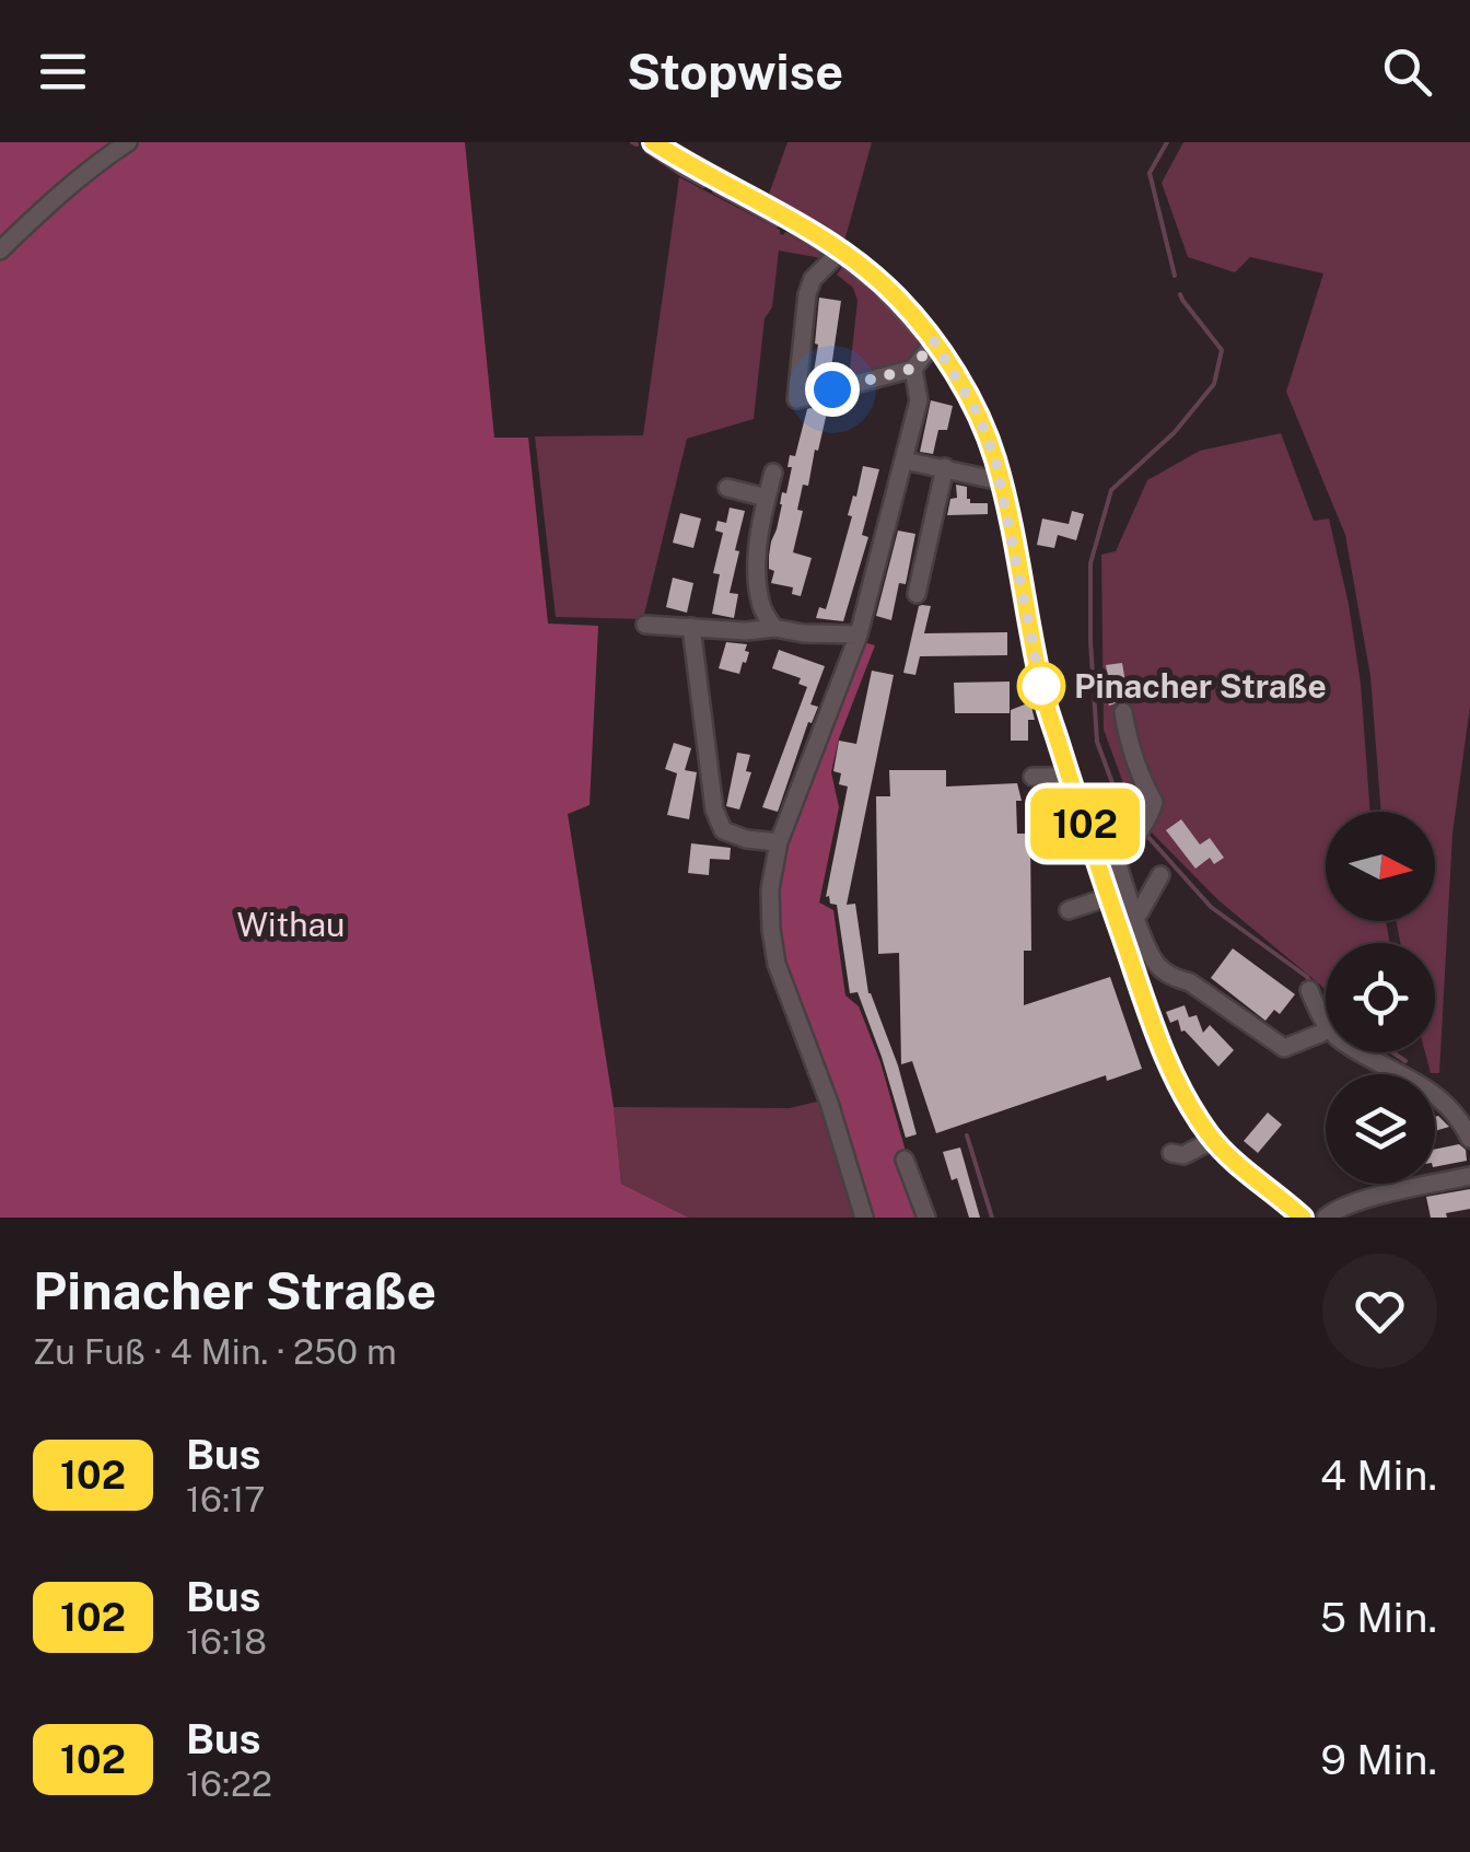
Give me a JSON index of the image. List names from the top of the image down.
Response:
{
  "parks": ["Withau"],
  "places": ["Pinacher Straße"],
  "lines": ["bus line 102"],
  "north": "right",
  "page": {
    "header": "Stopwise",
    "on_map": "102",
    "heading": ["Pinacher Straße", "Zu Fuß · 4 Min. · 250 m"],
    "list": [
      {
        "mark": "102",
        "name": "Bus",
        "note": "16:17",
        "value": "4 Min."
      },
      {
        "mark": "102",
        "name": "Bus",
        "note": "16:18",
        "value": "5 Min."
      },
      {
        "mark": "102",
        "name": "Bus",
        "note": "16:22",
        "value": "9 Min."
      }
    ]
  }
}
